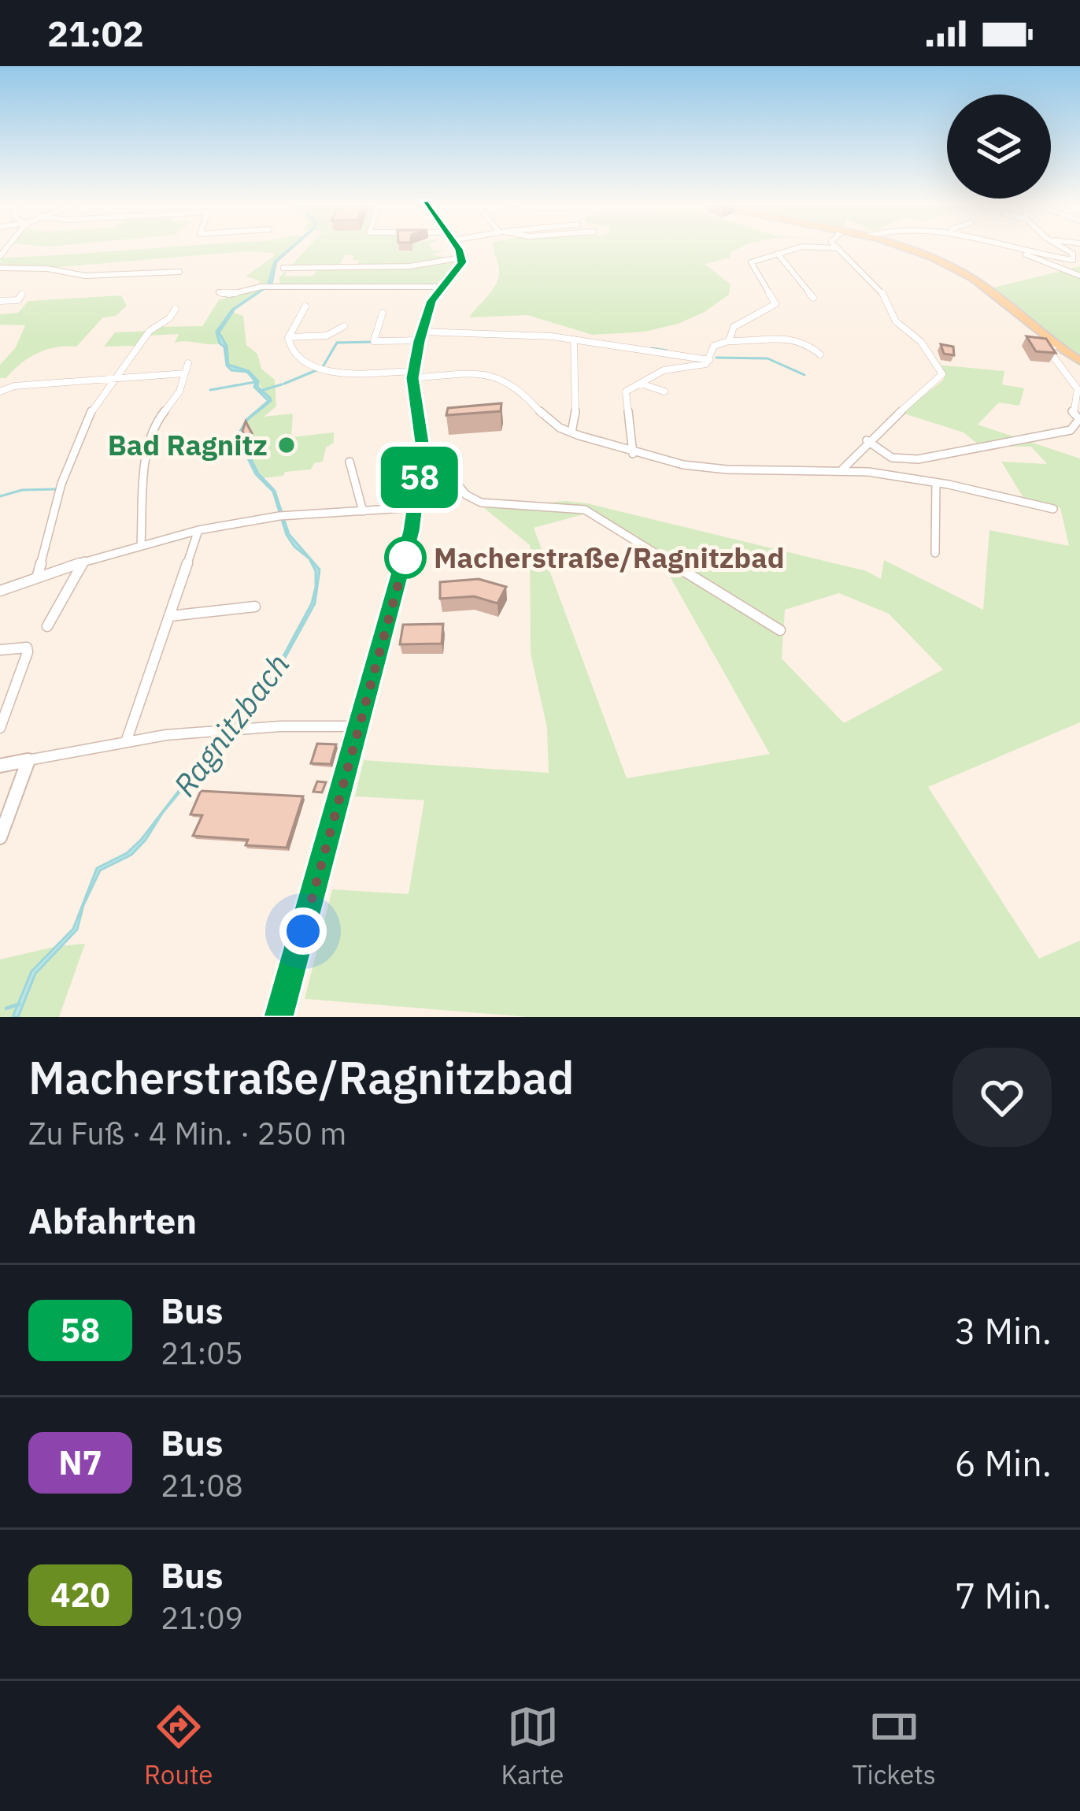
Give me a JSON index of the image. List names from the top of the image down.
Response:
{
  "water": ["Ragnitzbach"],
  "places": ["Bad Ragnitz", "Macherstraße/Ragnitzbad"],
  "lines": ["bus line 58"],
  "page": {
    "status": "21:02",
    "on_map": "58",
    "heading": [
      ["Macherstraße/Ragnitzbad", "Zu Fuß · 4 Min. · 250 m"],
      "Abfahrten"
    ],
    "list": [
      {
        "mark": "58",
        "name": "Bus",
        "note": "21:05",
        "value": "3 Min."
      },
      {
        "mark": "N7",
        "name": "Bus",
        "note": "21:08",
        "value": "6 Min."
      },
      {
        "mark": "420",
        "name": "Bus",
        "note": "21:09",
        "value": "7 Min."
      }
    ],
    "tabs": ["Route", "Karte", "Tickets"]
  }
}
